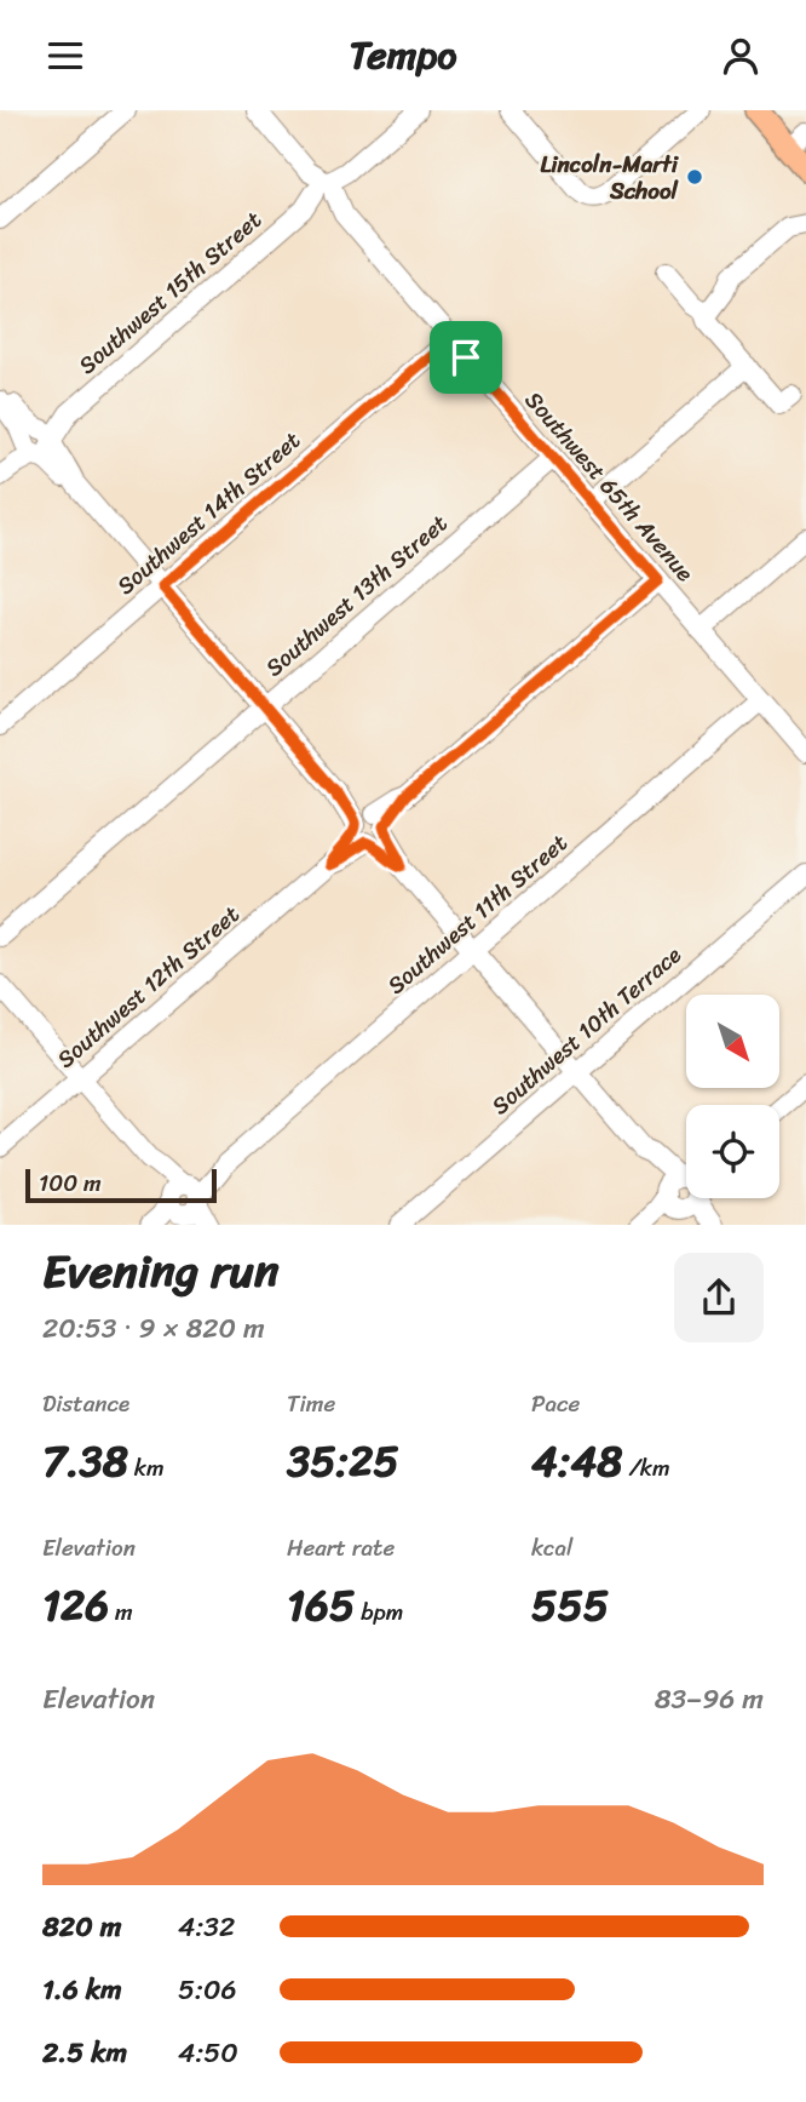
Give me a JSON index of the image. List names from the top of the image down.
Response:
{
  "streets": {
    "street": [
      "Southwest 15th Street",
      "Southwest 65th Avenue",
      "Southwest 14th Street",
      "Southwest 13th Street",
      "Southwest 11th Street",
      "Southwest 12th Street",
      "Southwest 10th Terrace"
    ]
  },
  "crossings": [
    ["Southwest 15th Street", "Southwest 65th Avenue"],
    ["Southwest 65th Avenue", "Southwest 14th Street"],
    ["Southwest 65th Avenue", "Southwest 13th Street"],
    ["Southwest 65th Avenue", "Southwest 11th Street"],
    ["Southwest 65th Avenue", "Southwest 12th Street"]
  ],
  "places": ["Lincoln-Marti School"],
  "scale_bar": "100 m",
  "north": "bottom right",
  "page": {
    "header": "Tempo",
    "scale": "100 m",
    "heading": ["Evening run", "20:53 · 9 × 820 m"],
    "stats": [
      ["Distance", "7.38 km"],
      ["Time", "35:25"],
      ["Pace", "4:48 /km"],
      ["Elevation", "126 m"],
      ["Heart rate", "165 bpm"],
      ["kcal", "555"]
    ],
    "chart": ["Elevation", "83–96 m"],
    "list": [
      {
        "name": "820 m",
        "note": "4:32"
      },
      {
        "name": "1.6 km",
        "note": "5:06"
      },
      {
        "name": "2.5 km",
        "note": "4:50"
      }
    ]
  }
}
